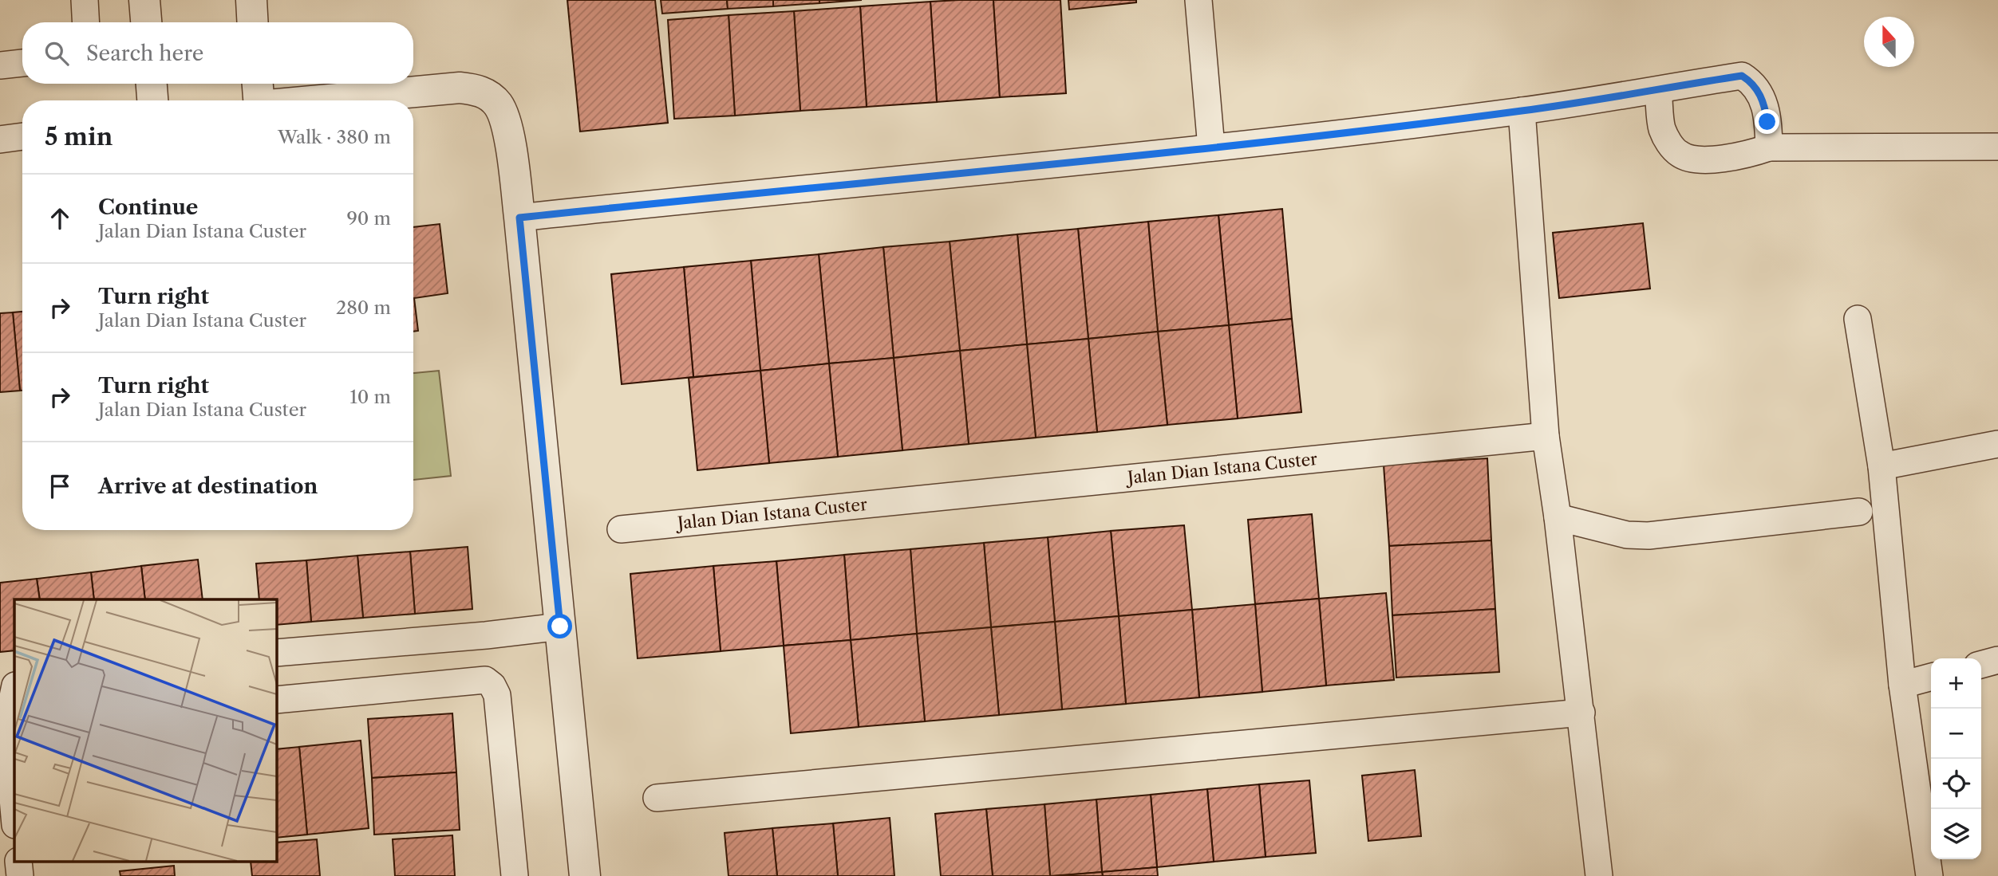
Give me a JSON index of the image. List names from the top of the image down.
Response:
{
  "streets": {
    "street": ["Jalan Dian Istana Custer"]
  },
  "north": "top",
  "page": {
    "search": "Search here",
    "heading": ["5 min", "Walk · 380 m"],
    "list": [
      ["Continue", "Jalan Dian Istana Custer", "90 m"],
      ["Turn right", "Jalan Dian Istana Custer", "280 m"],
      ["Turn right", "Jalan Dian Istana Custer", "10 m"],
      "Arrive at destination"
    ],
    "map_buttons": ["+", "−"]
  }
}
